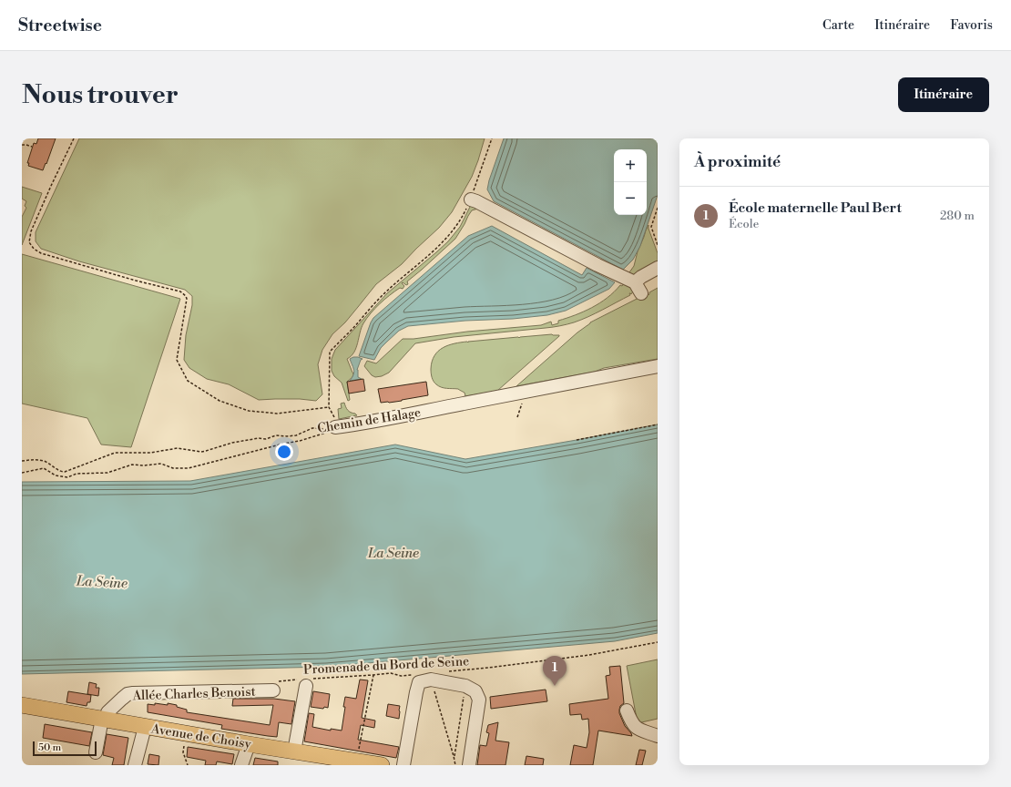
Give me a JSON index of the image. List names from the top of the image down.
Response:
{
  "streets": {
    "main road": ["Avenue de Choisy"],
    "street": ["Chemin de Halage", "Allée Charles Benoist"],
    "path": ["Promenade du Bord de Seine"]
  },
  "crossings": [
    ["Promenade du Bord de Seine", "Allée Charles Benoist"],
    ["Allée Charles Benoist", "Avenue de Choisy"]
  ],
  "water": ["La Seine"],
  "scale_bar": "50 m",
  "page": {
    "header": "Streetwise",
    "nav": ["Carte", "Itinéraire", "Favoris"],
    "buttons": "Itinéraire",
    "title": "Nous trouver",
    "heading": "À proximité",
    "map_buttons": ["+", "−"],
    "list": [
      {
        "mark": "1",
        "name": "École maternelle Paul Bert",
        "note": "École",
        "value": "280 m"
      }
    ],
    "pins": "1",
    "scale": "50 m"
  }
}
